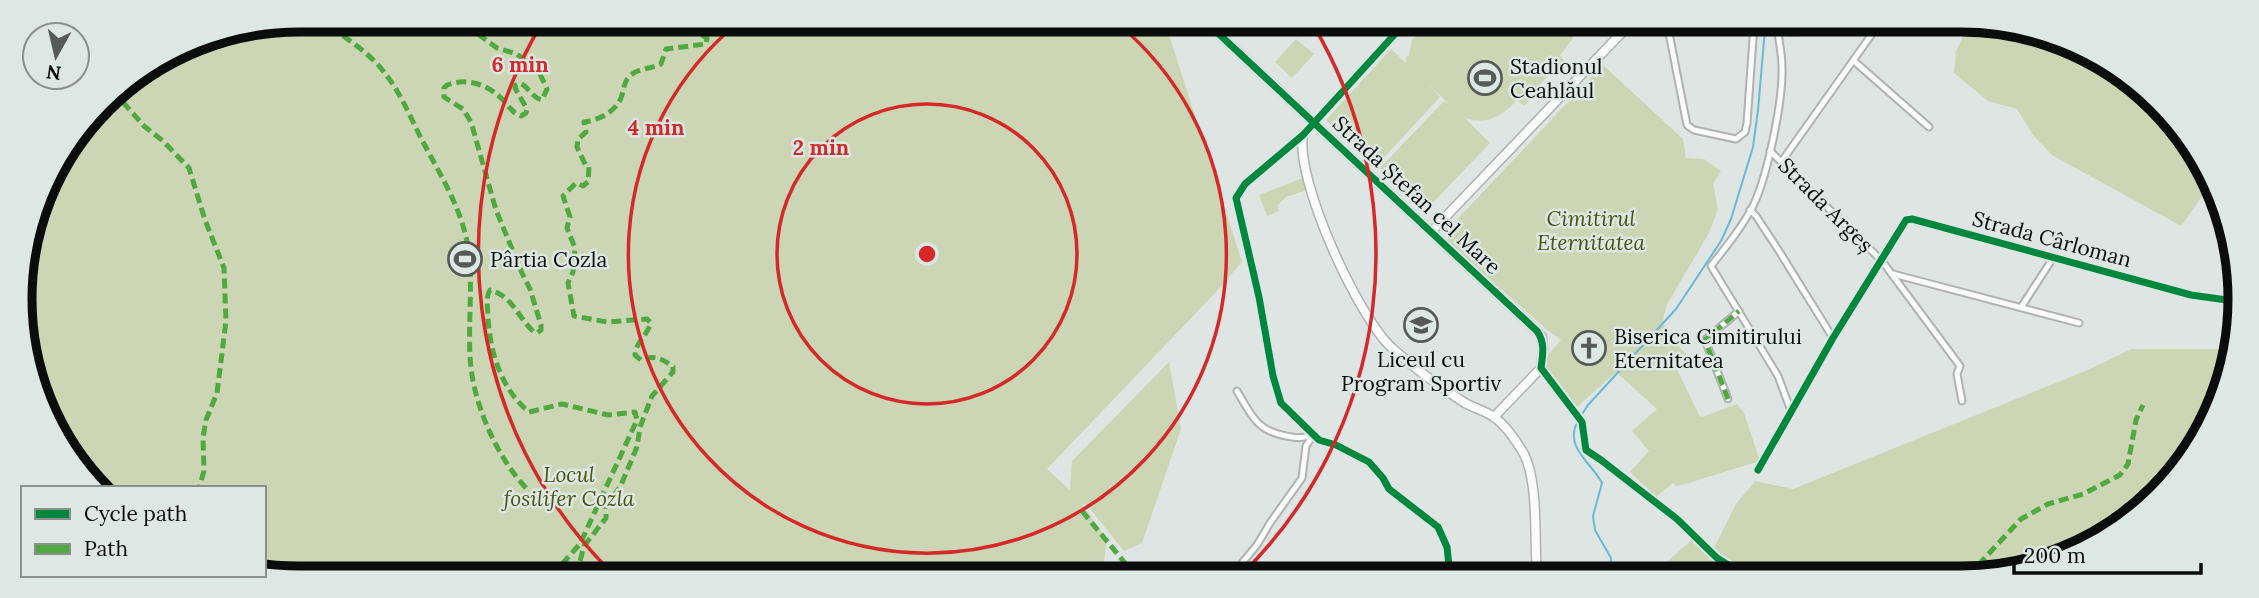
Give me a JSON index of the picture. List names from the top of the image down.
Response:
{
  "streets": {
    "street": ["Strada Ștefan cel Mare", "Strada Argeș", "Strada Cârloman"]
  },
  "crossings": [
    ["Strada Argeș", "Strada Cârloman"]
  ],
  "parks": ["Cimitirul Eternitatea", "Locul fosilifer Cozla"],
  "places": {
    "sports": ["Stadionul Ceahlăul", "Pârtia Cozla"],
    "school or university": ["Liceul cu Program Sportiv"],
    "church": ["Biserica Cimitirului Eternitatea"]
  },
  "legend": ["Cycle path", "Path"],
  "scale_bar": "200 m",
  "north": "bottom",
  "rings": ["6 min", "4 min", "2 min"]
}
